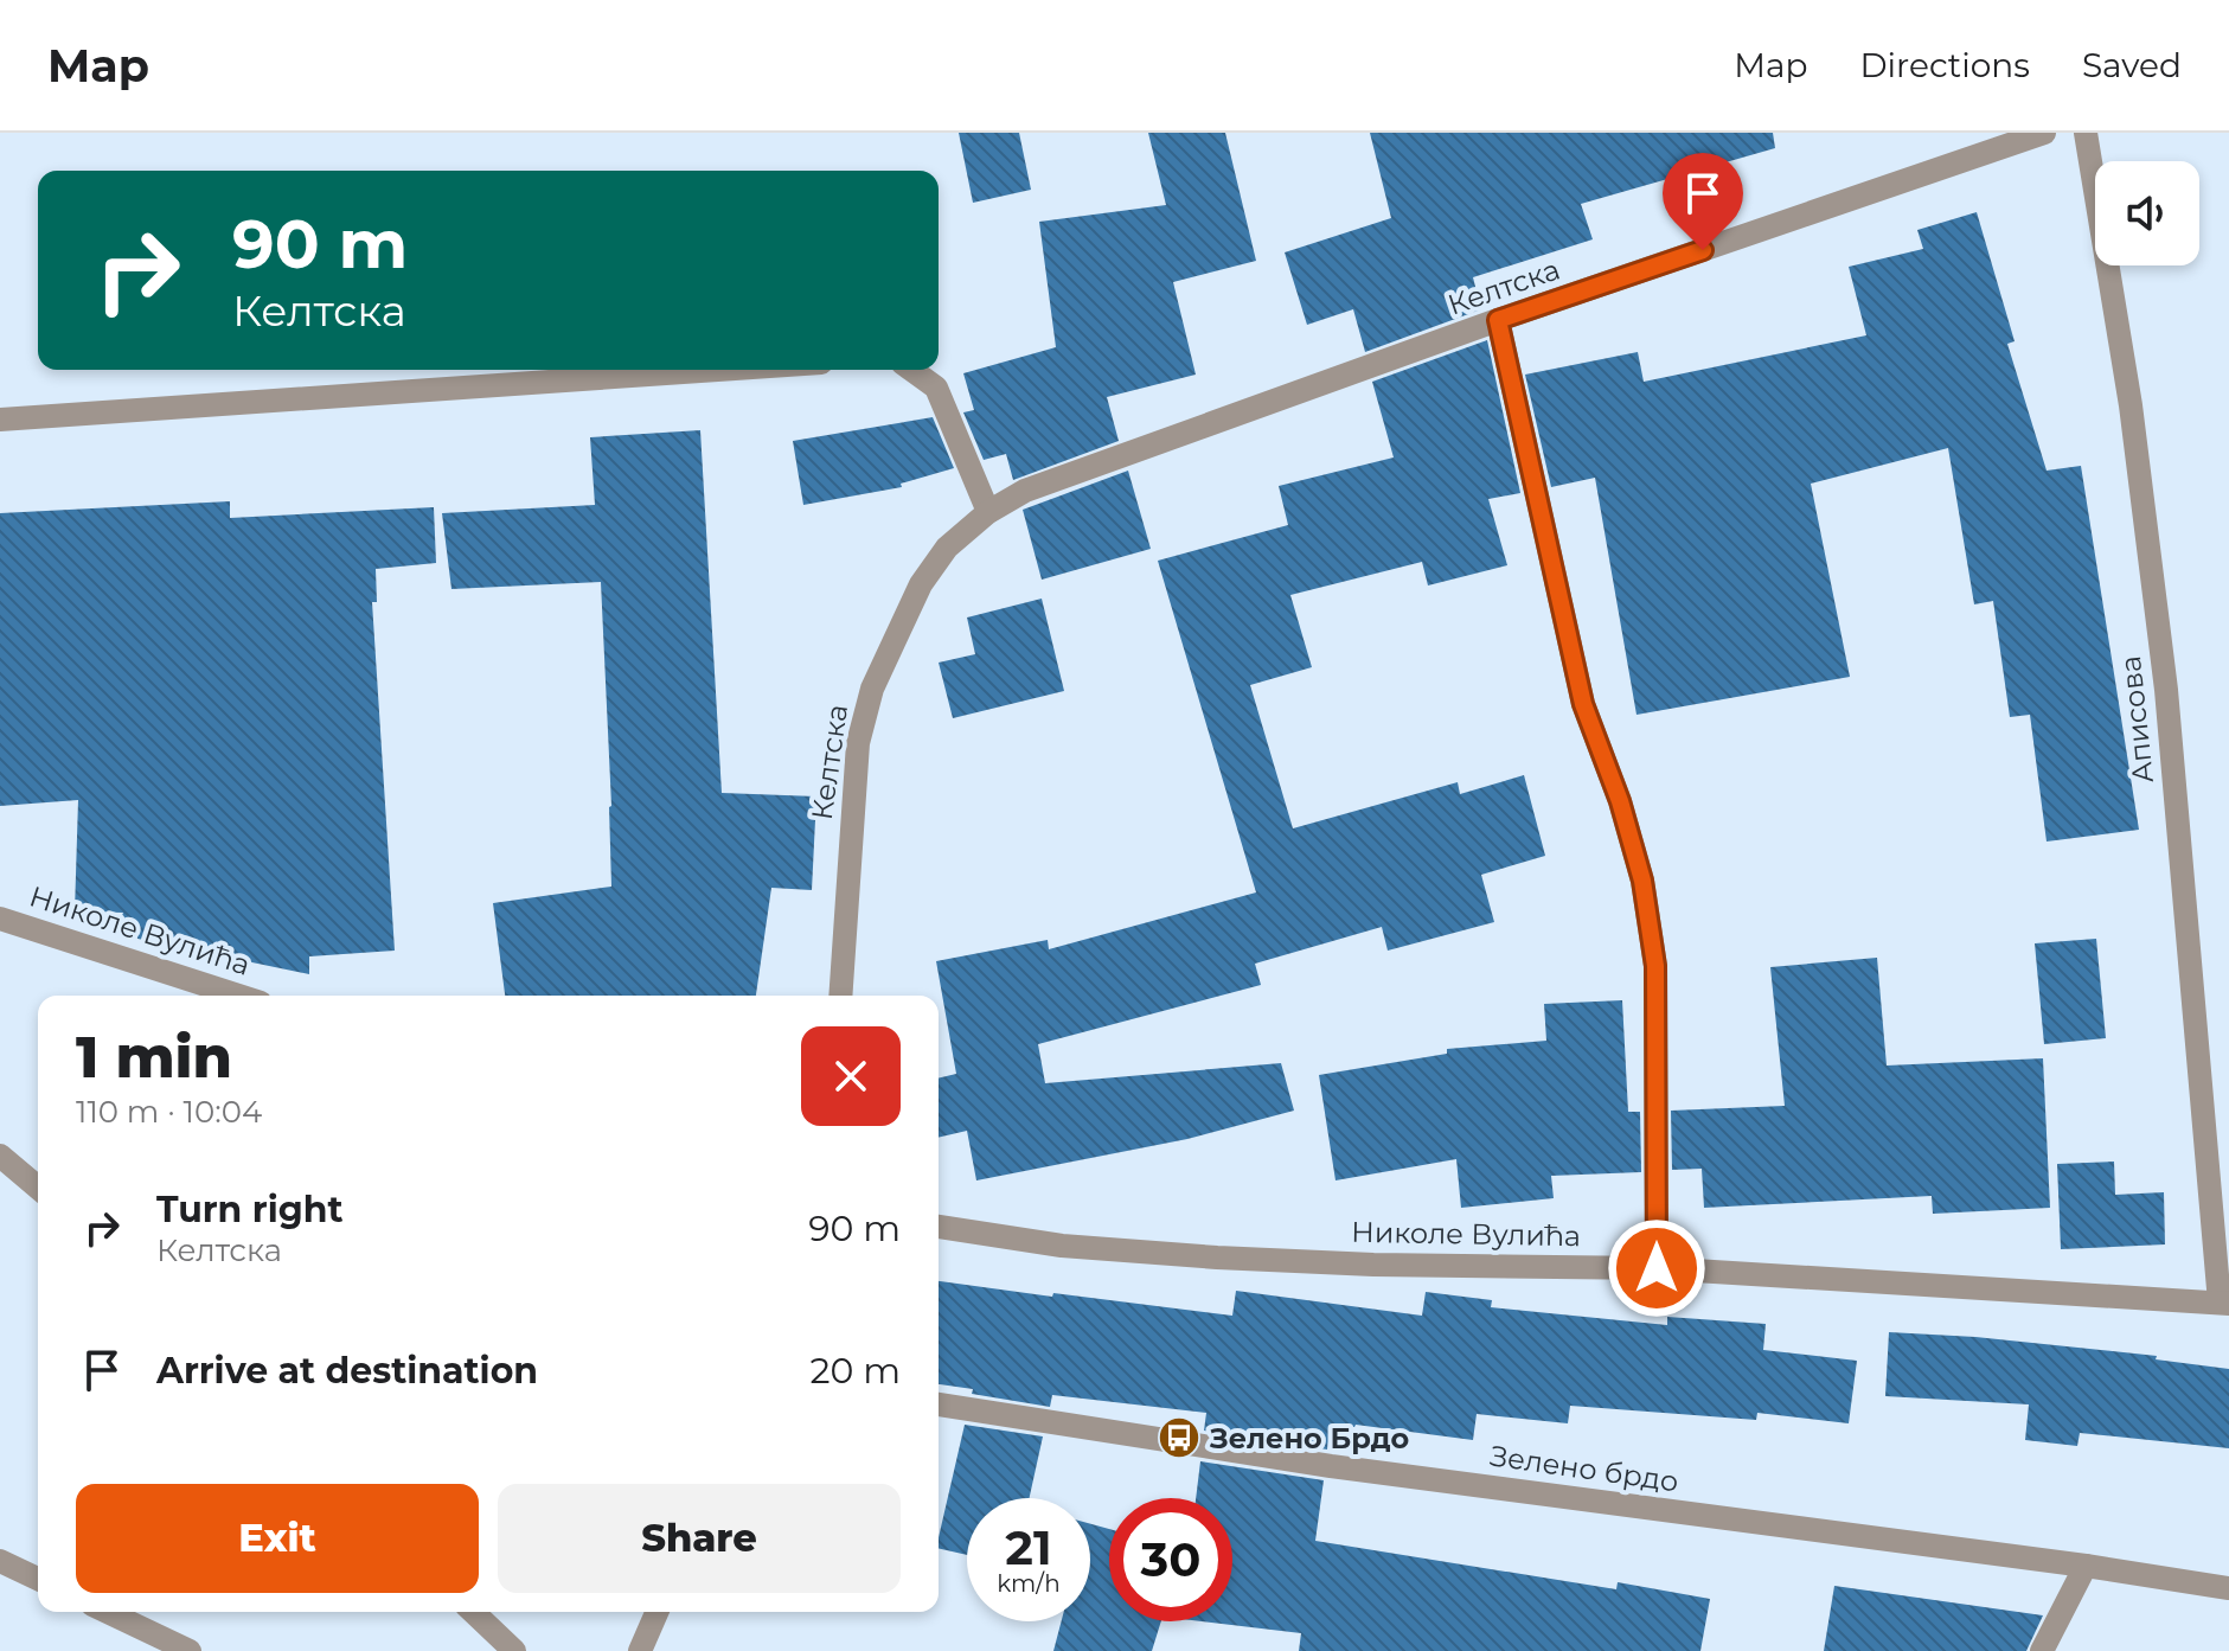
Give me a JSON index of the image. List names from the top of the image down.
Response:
{
  "streets": {
    "street": [
      "Келтска",
      "Аписова",
      "Николе Вулића",
      "Зелено брдо"
    ]
  },
  "crossings": [
    ["Аписова", "Николе Вулића"]
  ],
  "places": {
    "bus stop": ["Зелено Брдо"]
  },
  "page": {
    "header": "Map",
    "nav": ["Map", "Directions", "Saved"],
    "turn": ["90 m", "Келтска"],
    "heading": ["1 min", "110 m · 10:04"],
    "list": [
      {
        "name": "Turn right",
        "note": "Келтска",
        "value": "90 m"
      },
      {
        "name": "Arrive at destination",
        "value": "20 m"
      }
    ],
    "buttons": ["Exit", "Share"],
    "speed": "21 km/h",
    "limit": "30"
  }
}
